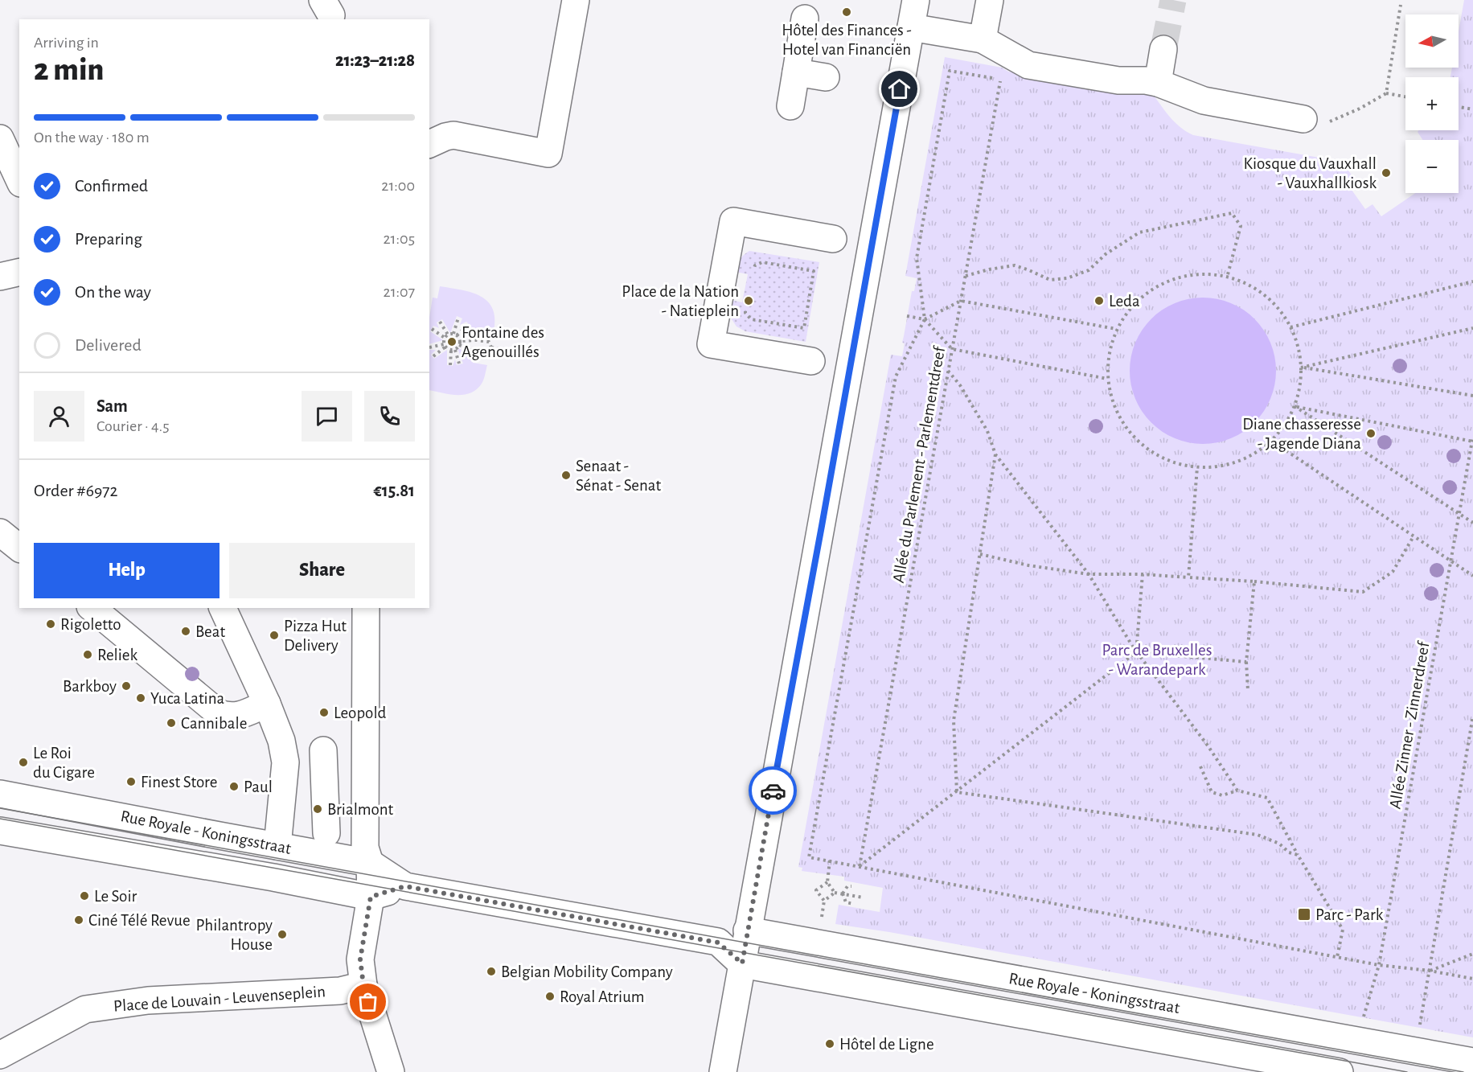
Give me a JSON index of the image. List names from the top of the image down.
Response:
{
  "streets": {
    "street": ["Rue Royale - Koningsstraat", "Place de Louvain - Leuvenseplein"],
    "path": ["Allée du Parlement - Parlementdreef", "Allée Zinner - Zinnerdreef"]
  },
  "parks": ["Parc de Bruxelles - Warandepark"],
  "places": {
    "other": [
      "Hôtel des Finances - Hotel van Financiën",
      "Kiosque du Vauxhall - Vauxhallkiosk",
      "Place de la Nation - Natieplein",
      "Leda",
      "Fontaine des Agenouillés",
      "Diane chasseresse - Jagende Diana",
      "Senaat - Sénat - Senat",
      "Rigoletto",
      "Beat",
      "Pizza Hut Delivery",
      "Reliek",
      "Barkboy",
      "Yuca Latina",
      "Leopold",
      "Cannibale",
      "Le Roi du Cigare",
      "Finest Store",
      "Paul",
      "Brialmont",
      "Le Soir",
      "Ciné Télé Revue",
      "Philantropy House",
      "Belgian Mobility Company",
      "Royal Atrium",
      "Hôtel de Ligne"
    ],
    "transit": ["Parc - Park"]
  },
  "north": "left",
  "page": {
    "map_buttons": ["+", "−"],
    "heading": ["2 min", "Arriving in", "21:23–21:28"],
    "panel": [
      "Sam",
      "Courier · 4.5",
      "Order #6972",
      "€15.81"
    ],
    "bar": "On the way · 180 m",
    "list": [
      ["Confirmed", "21:00"],
      ["Preparing", "21:05"],
      ["On the way", "21:07"],
      "Delivered"
    ],
    "buttons": ["Help", "Share"]
  }
}
